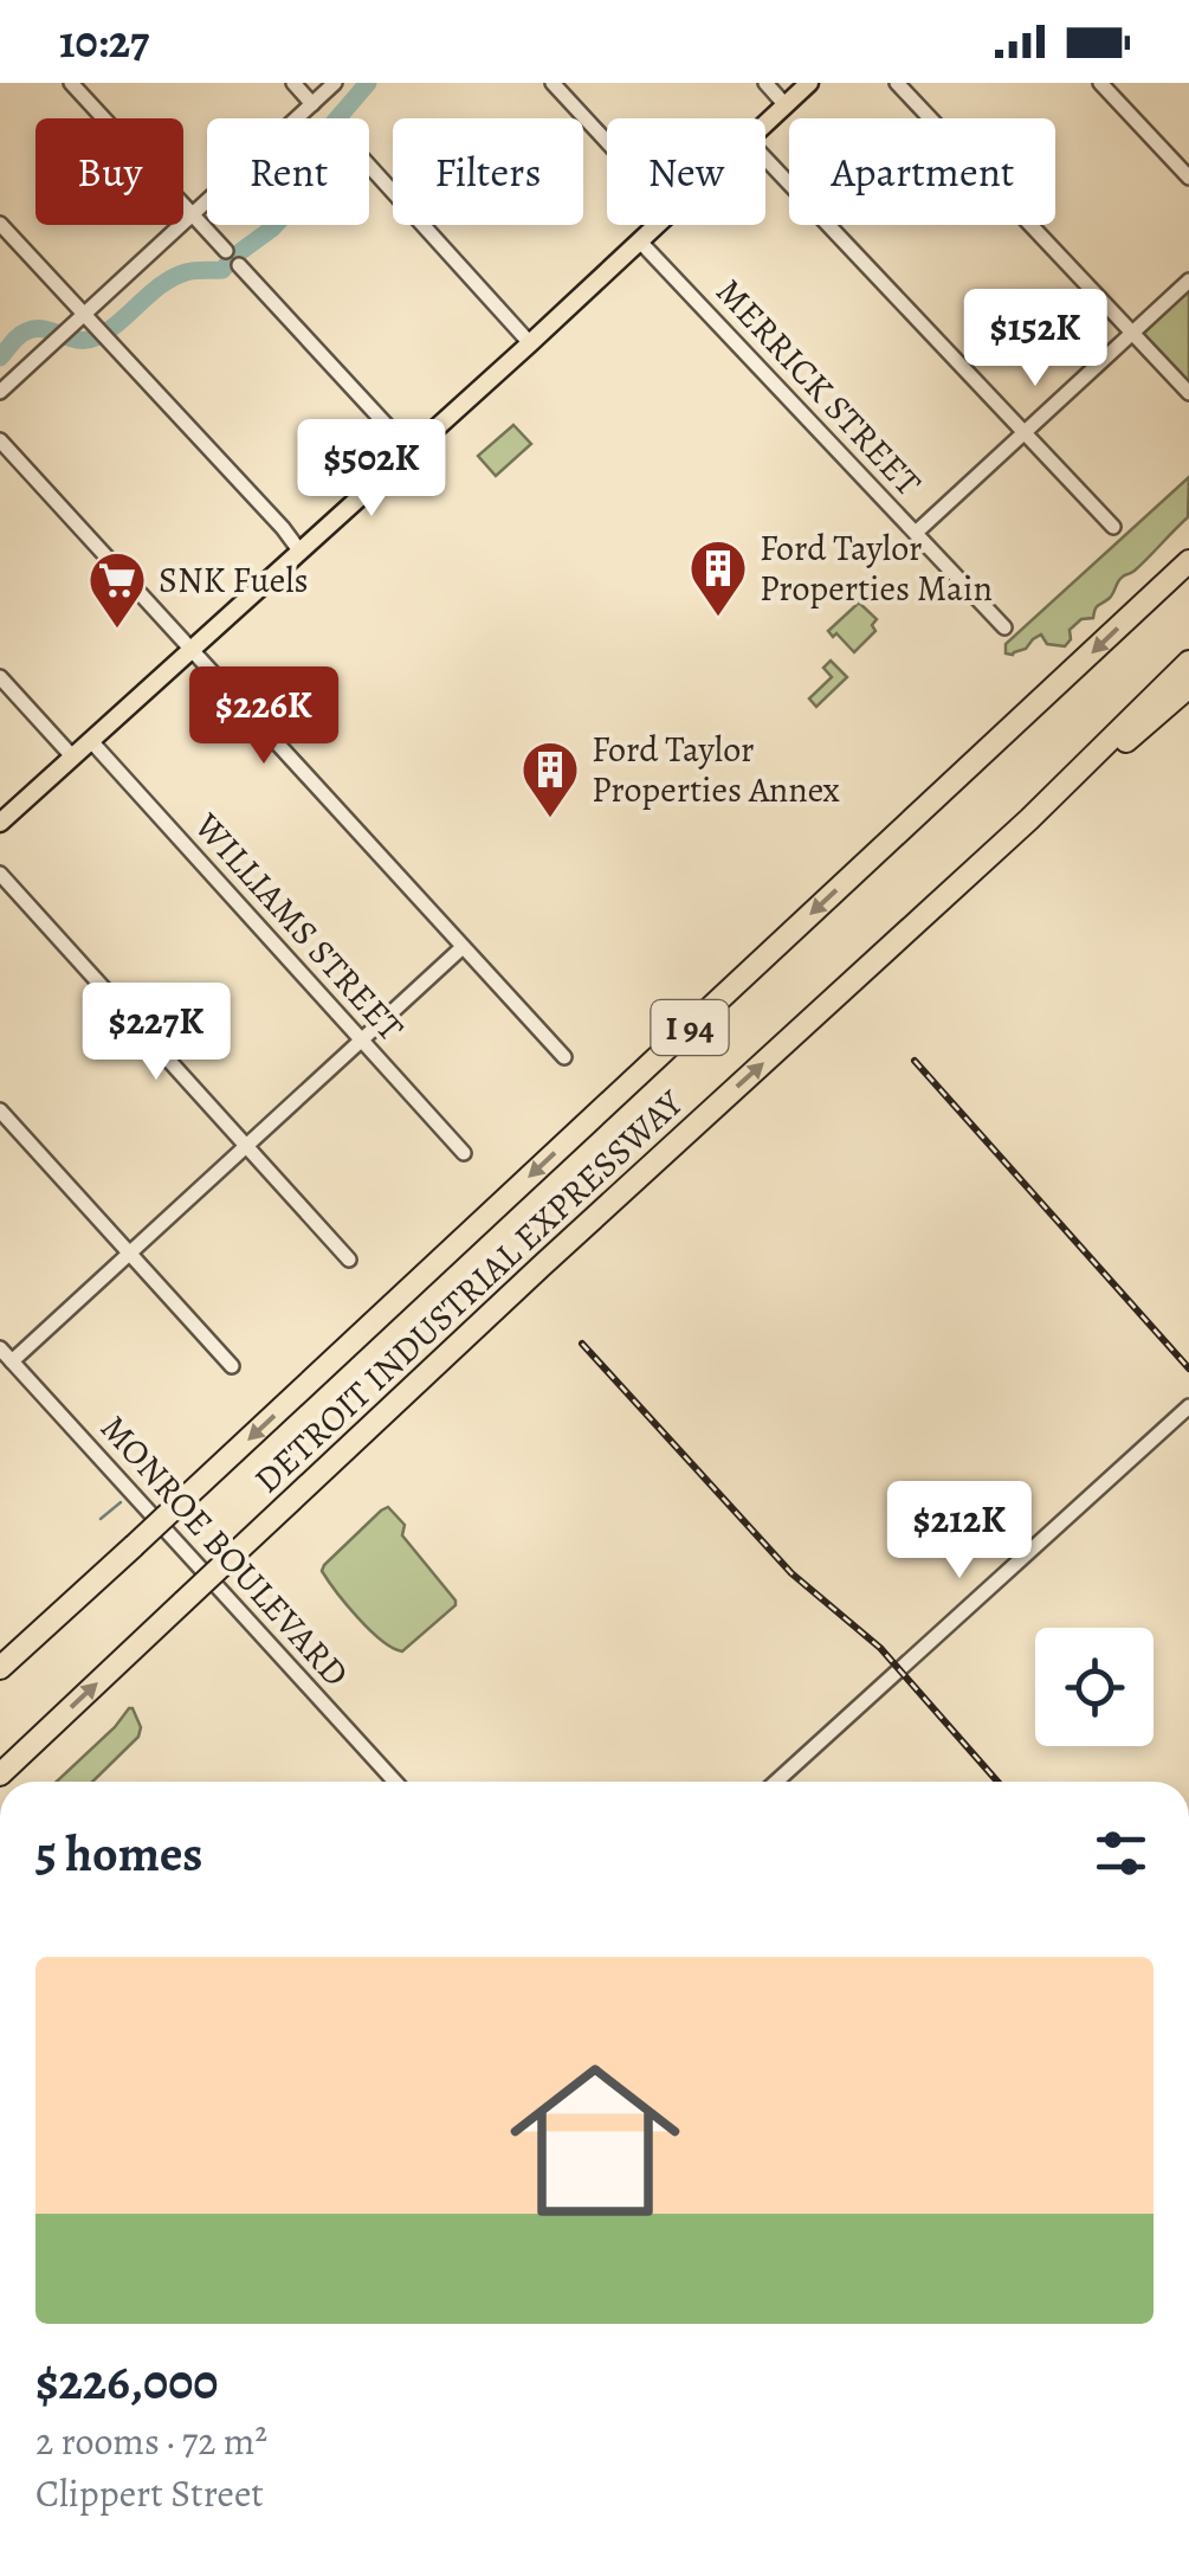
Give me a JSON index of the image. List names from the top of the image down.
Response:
{
  "streets": {
    "highway": ["I 94", "DETROIT INDUSTRIAL EXPRESSWAY"],
    "street": ["MERRICK STREET", "WILLIAMS STREET", "MONROE BOULEVARD"]
  },
  "places": {
    "building": ["Ford Taylor Properties Main", "Ford Taylor Properties Annex"],
    "supermarket": ["SNK Fuels"]
  },
  "page": {
    "status": "10:27",
    "chip": [
      "Buy",
      "Rent",
      "Filters",
      "New",
      "Apartment"
    ],
    "price": [
      "$152K",
      "$502K",
      "$226K",
      "$227K",
      "$212K"
    ],
    "heading": "5 homes",
    "list": [
      {
        "name": "$226,000",
        "note": "2 rooms · 72 m² · Clippert Street"
      }
    ]
  }
}
